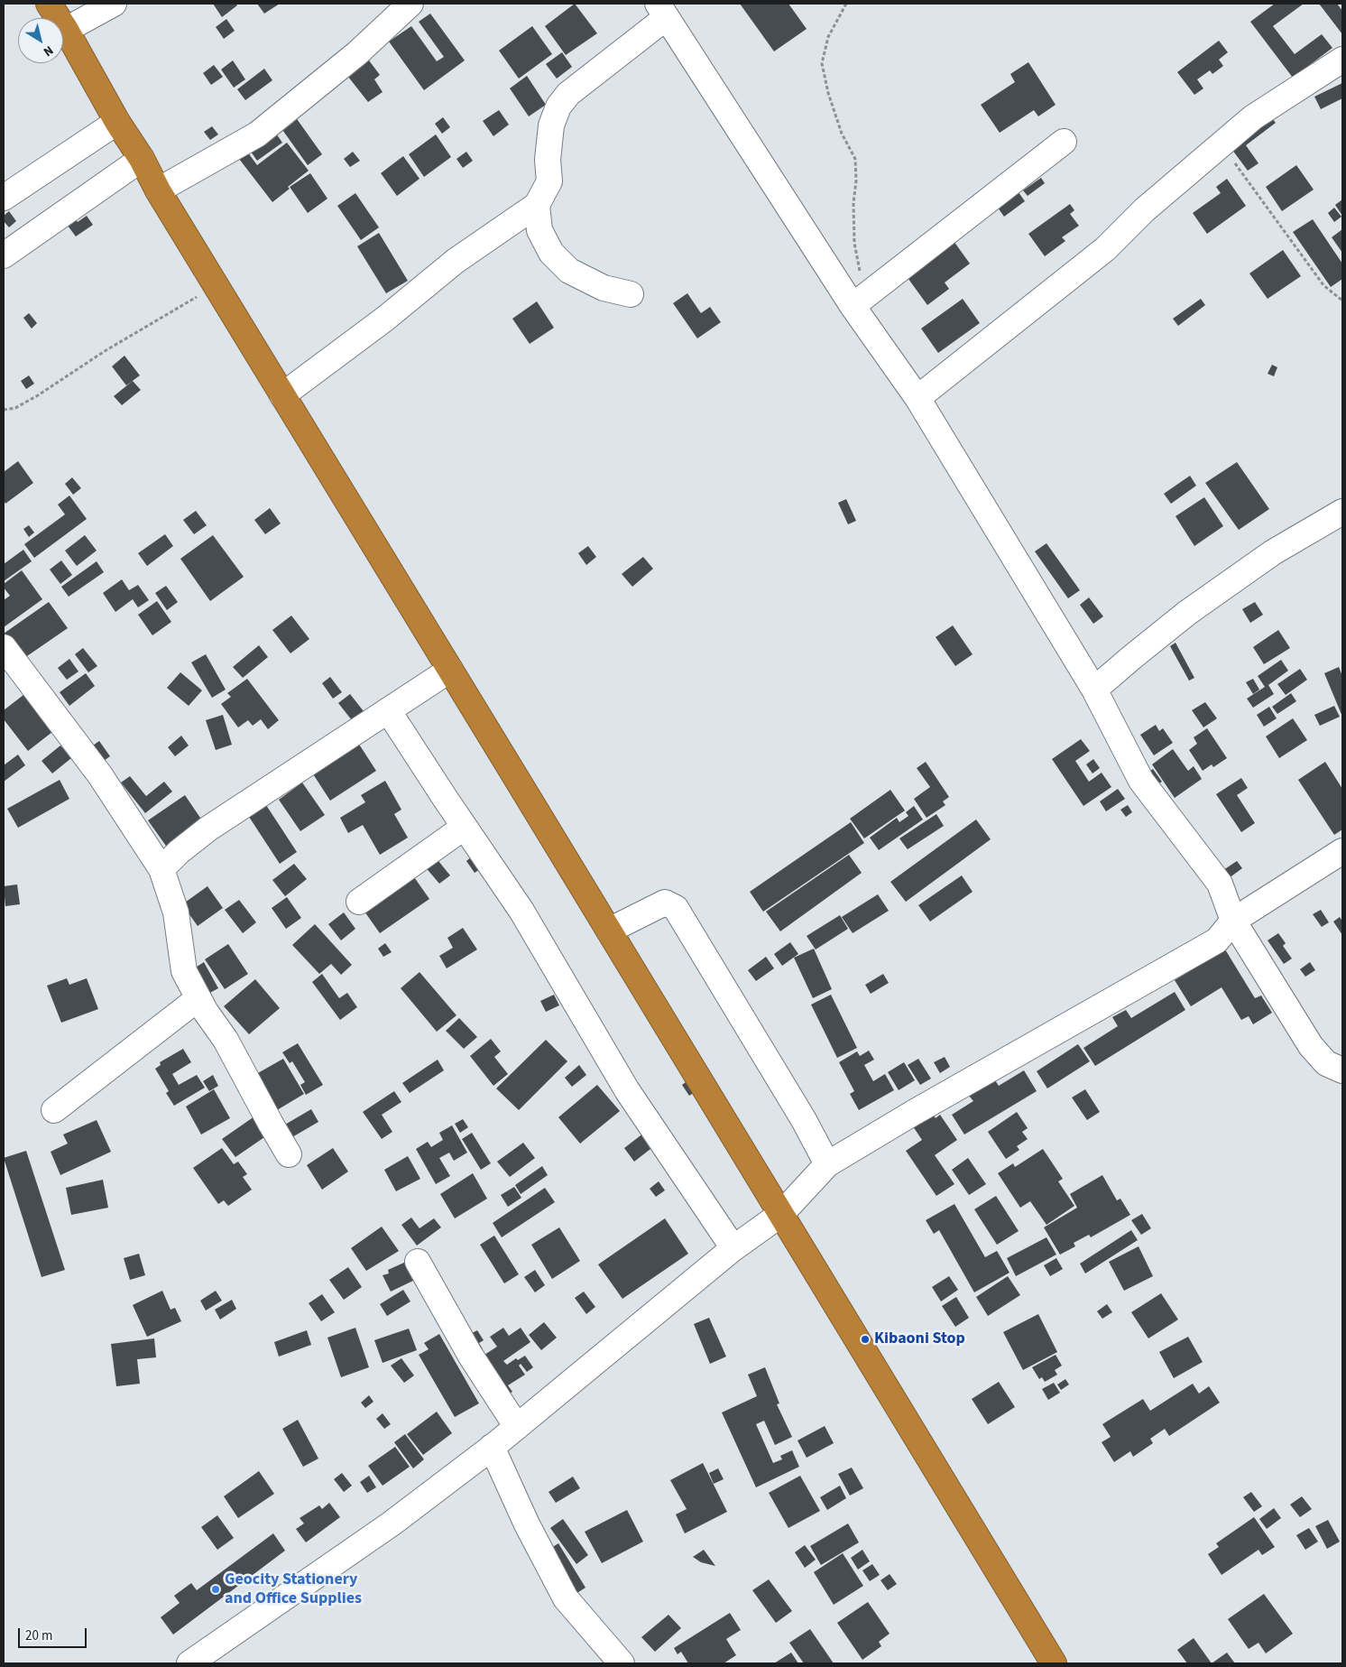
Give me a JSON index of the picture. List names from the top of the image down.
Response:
{
  "places": ["Kibaoni Stop", "Geocity Stationery and Office Supplies"],
  "scale_bar": "20 m",
  "north": "bottom right"
}
